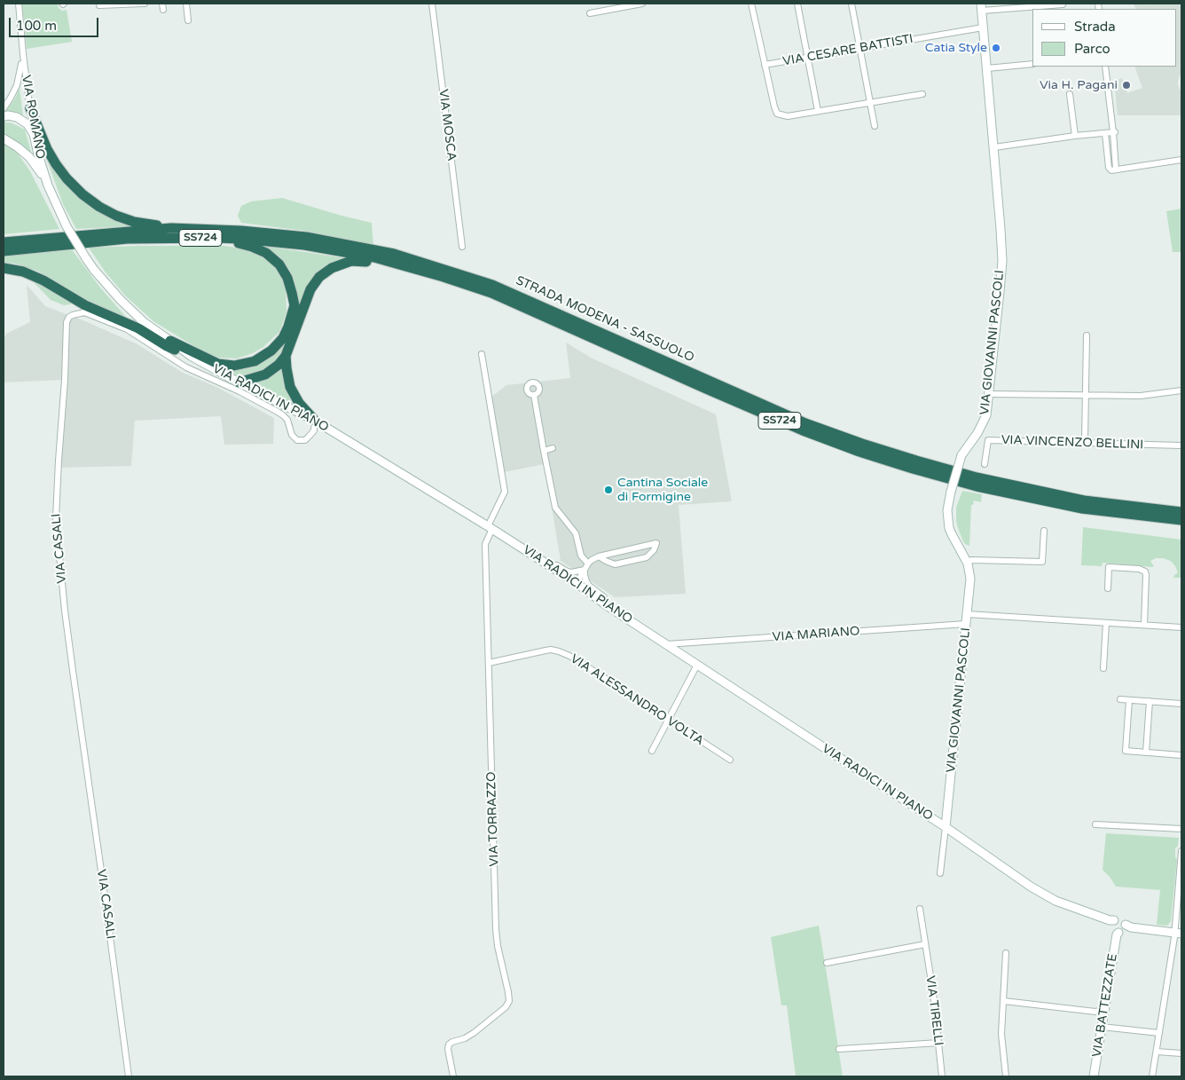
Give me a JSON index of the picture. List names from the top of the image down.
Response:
{
  "streets": {
    "highway": ["SS724", "STRADA MODENA - SASSUOLO"],
    "street": [
      "VIA CESARE BATTISTI",
      "VIA ROMANO",
      "VIA MOSCA",
      "VIA GIOVANNI PASCOLI",
      "VIA RADICI IN PIANO",
      "VIA VINCENZO BELLINI",
      "VIA CASALI",
      "VIA MARIANO",
      "VIA ALESSANDRO VOLTA",
      "VIA TORRAZZO",
      "VIA BATTEZZATE",
      "VIA TIRELLI"
    ]
  },
  "crossings": [
    ["VIA CESARE BATTISTI", "VIA GIOVANNI PASCOLI"],
    ["VIA ROMANO", "VIA RADICI IN PIANO"],
    ["VIA GIOVANNI PASCOLI", "VIA RADICI IN PIANO"],
    ["VIA GIOVANNI PASCOLI", "VIA MARIANO"],
    ["VIA RADICI IN PIANO", "VIA CASALI"],
    ["VIA RADICI IN PIANO", "VIA MARIANO"],
    ["VIA RADICI IN PIANO", "VIA TORRAZZO"],
    ["VIA RADICI IN PIANO", "VIA BATTEZZATE"],
    ["VIA ALESSANDRO VOLTA", "VIA TORRAZZO"]
  ],
  "places": ["Catia Style", "Via H. Pagani", "Cantina Sociale di Formigine"],
  "legend": ["Strada", "Parco"],
  "scale_bar": "100 m"
}
